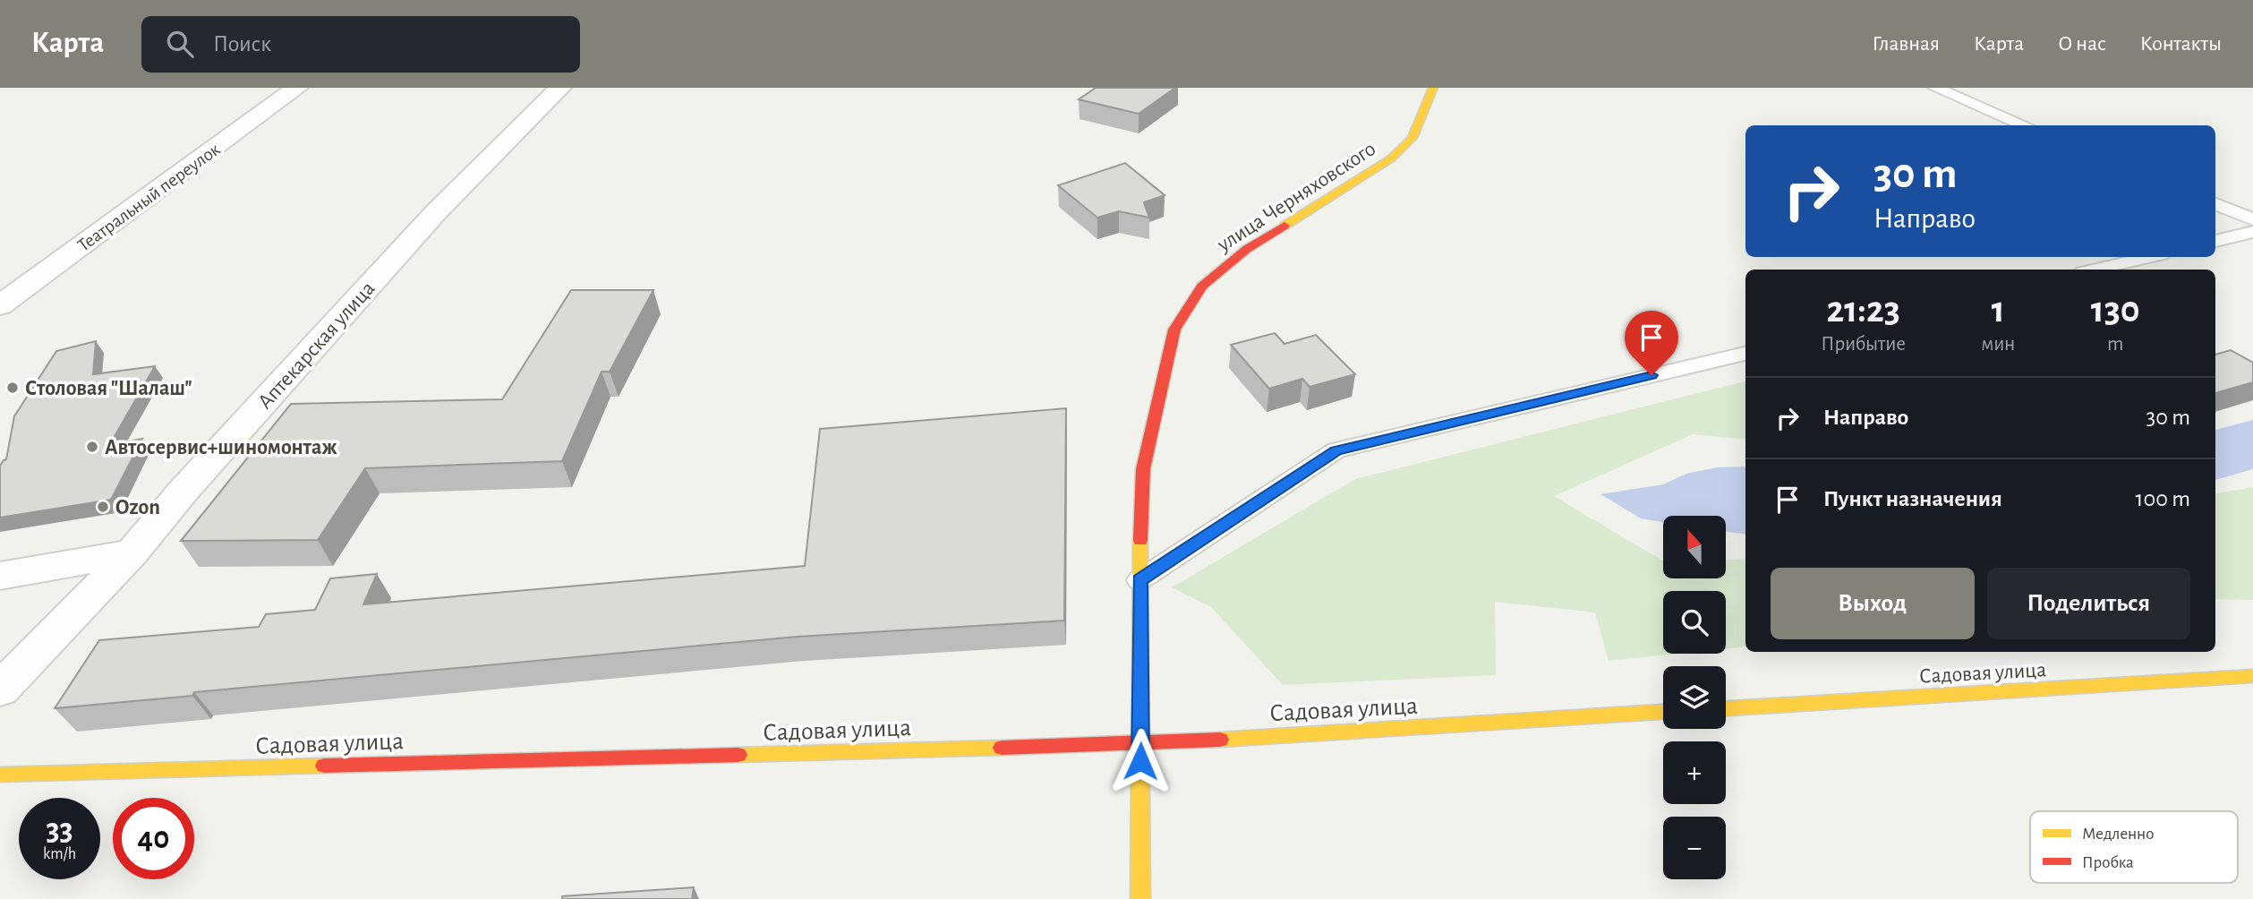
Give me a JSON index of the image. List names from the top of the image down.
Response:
{
  "streets": {
    "street": [
      "улица Черняховского",
      "Театральный переулок",
      "Аптекарская улица",
      "Садовая улица"
    ]
  },
  "crossings": [
    ["улица Черняховского", "Садовая улица"]
  ],
  "places": ["Столовая \"Шалаш\"", "Автосервис+шиномонтаж", "Ozon"],
  "legend": ["Медленно", "Пробка"],
  "north": "top",
  "page": {
    "header": "Карта",
    "search": "Поиск",
    "nav": [
      "Главная",
      "Карта",
      "О нас",
      "Контакты"
    ],
    "turn": ["30 m", "Направо"],
    "eta": [
      "21:23",
      "Прибытие",
      "1",
      "мин",
      "130",
      "m"
    ],
    "list": [
      {
        "name": "Направо",
        "value": "30 m"
      },
      {
        "name": "Пункт назначения",
        "value": "100 m"
      }
    ],
    "map_buttons": ["+", "−"],
    "buttons": ["Выход", "Поделиться"],
    "speed": "33 km/h",
    "limit": "40"
  }
}
